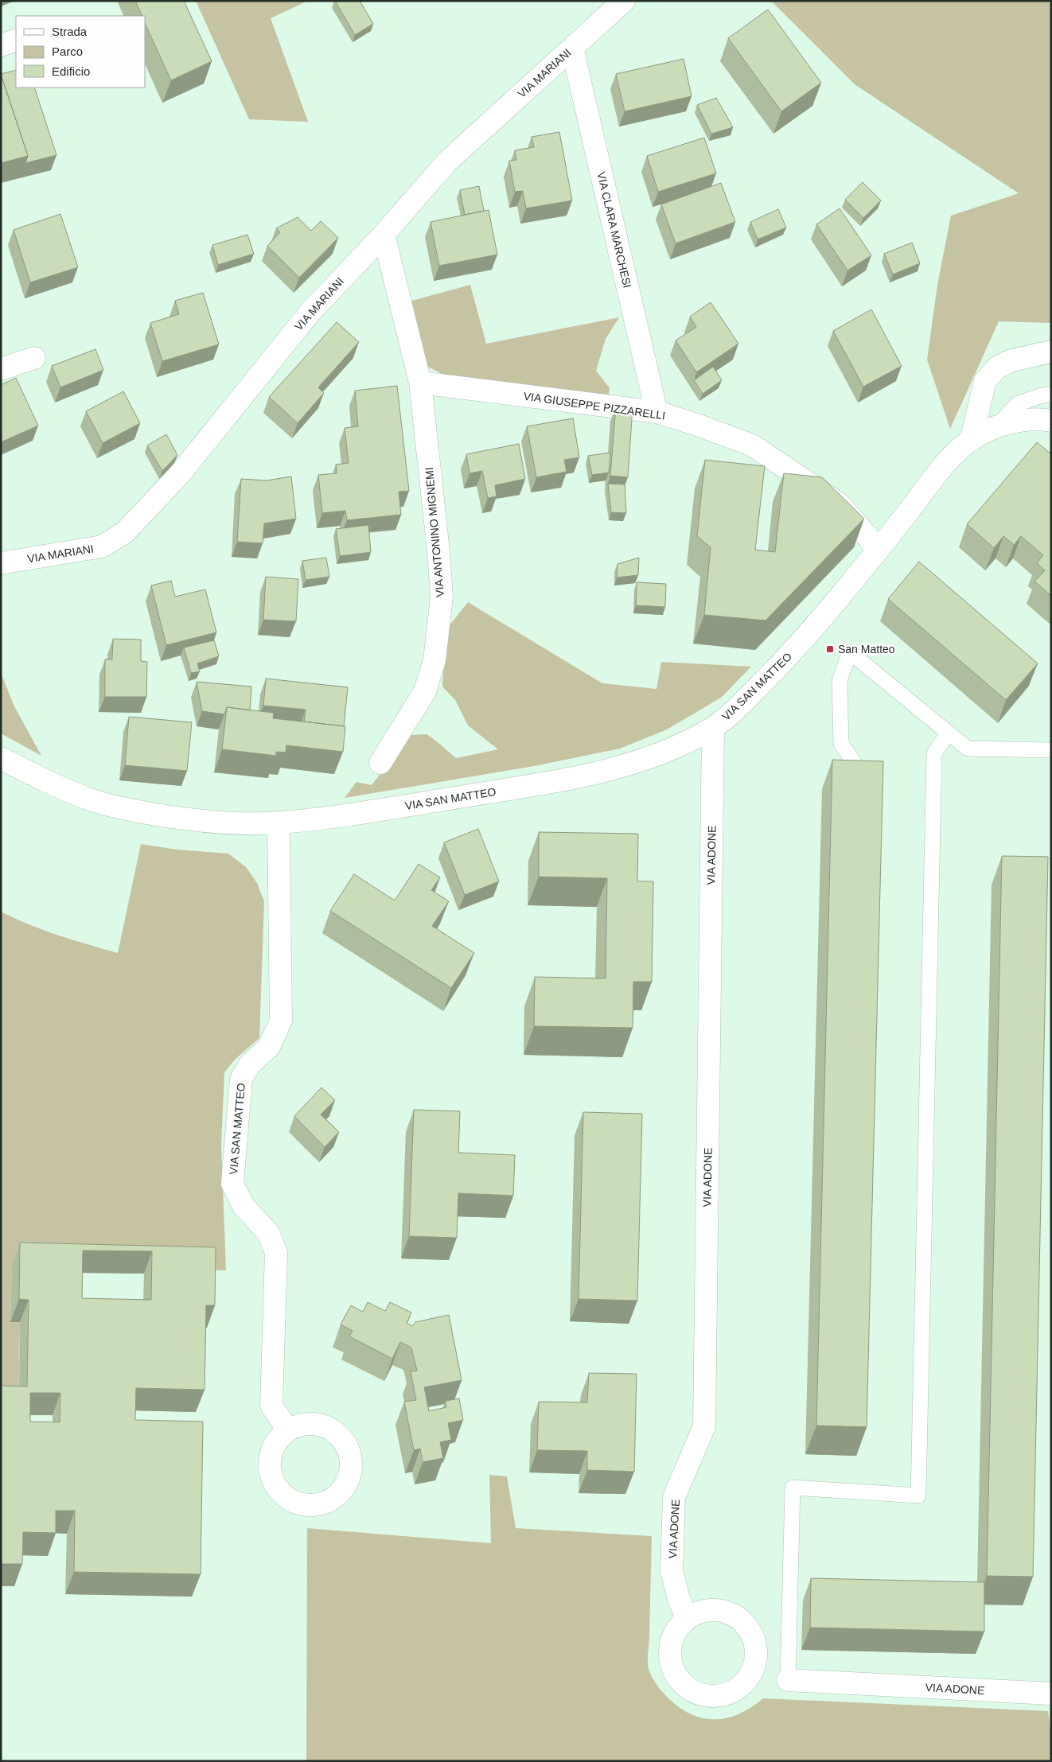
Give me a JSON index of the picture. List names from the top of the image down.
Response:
{
  "streets": {
    "street": [
      "VIA MARIANI",
      "VIA CLARA MARCHESI",
      "VIA GIUSEPPE PIZZARELLI",
      "VIA ANTONINO MIGNEMI",
      "VIA SAN MATTEO",
      "VIA ADONE"
    ]
  },
  "crossings": [
    ["VIA MARIANI", "VIA CLARA MARCHESI"],
    ["VIA CLARA MARCHESI", "VIA GIUSEPPE PIZZARELLI"],
    ["VIA GIUSEPPE PIZZARELLI", "VIA ANTONINO MIGNEMI"],
    ["VIA GIUSEPPE PIZZARELLI", "VIA SAN MATTEO"],
    ["VIA SAN MATTEO", "VIA ADONE"]
  ],
  "places": {
    "transit": ["San Matteo"]
  },
  "legend": ["Strada", "Parco", "Edificio"]
}
